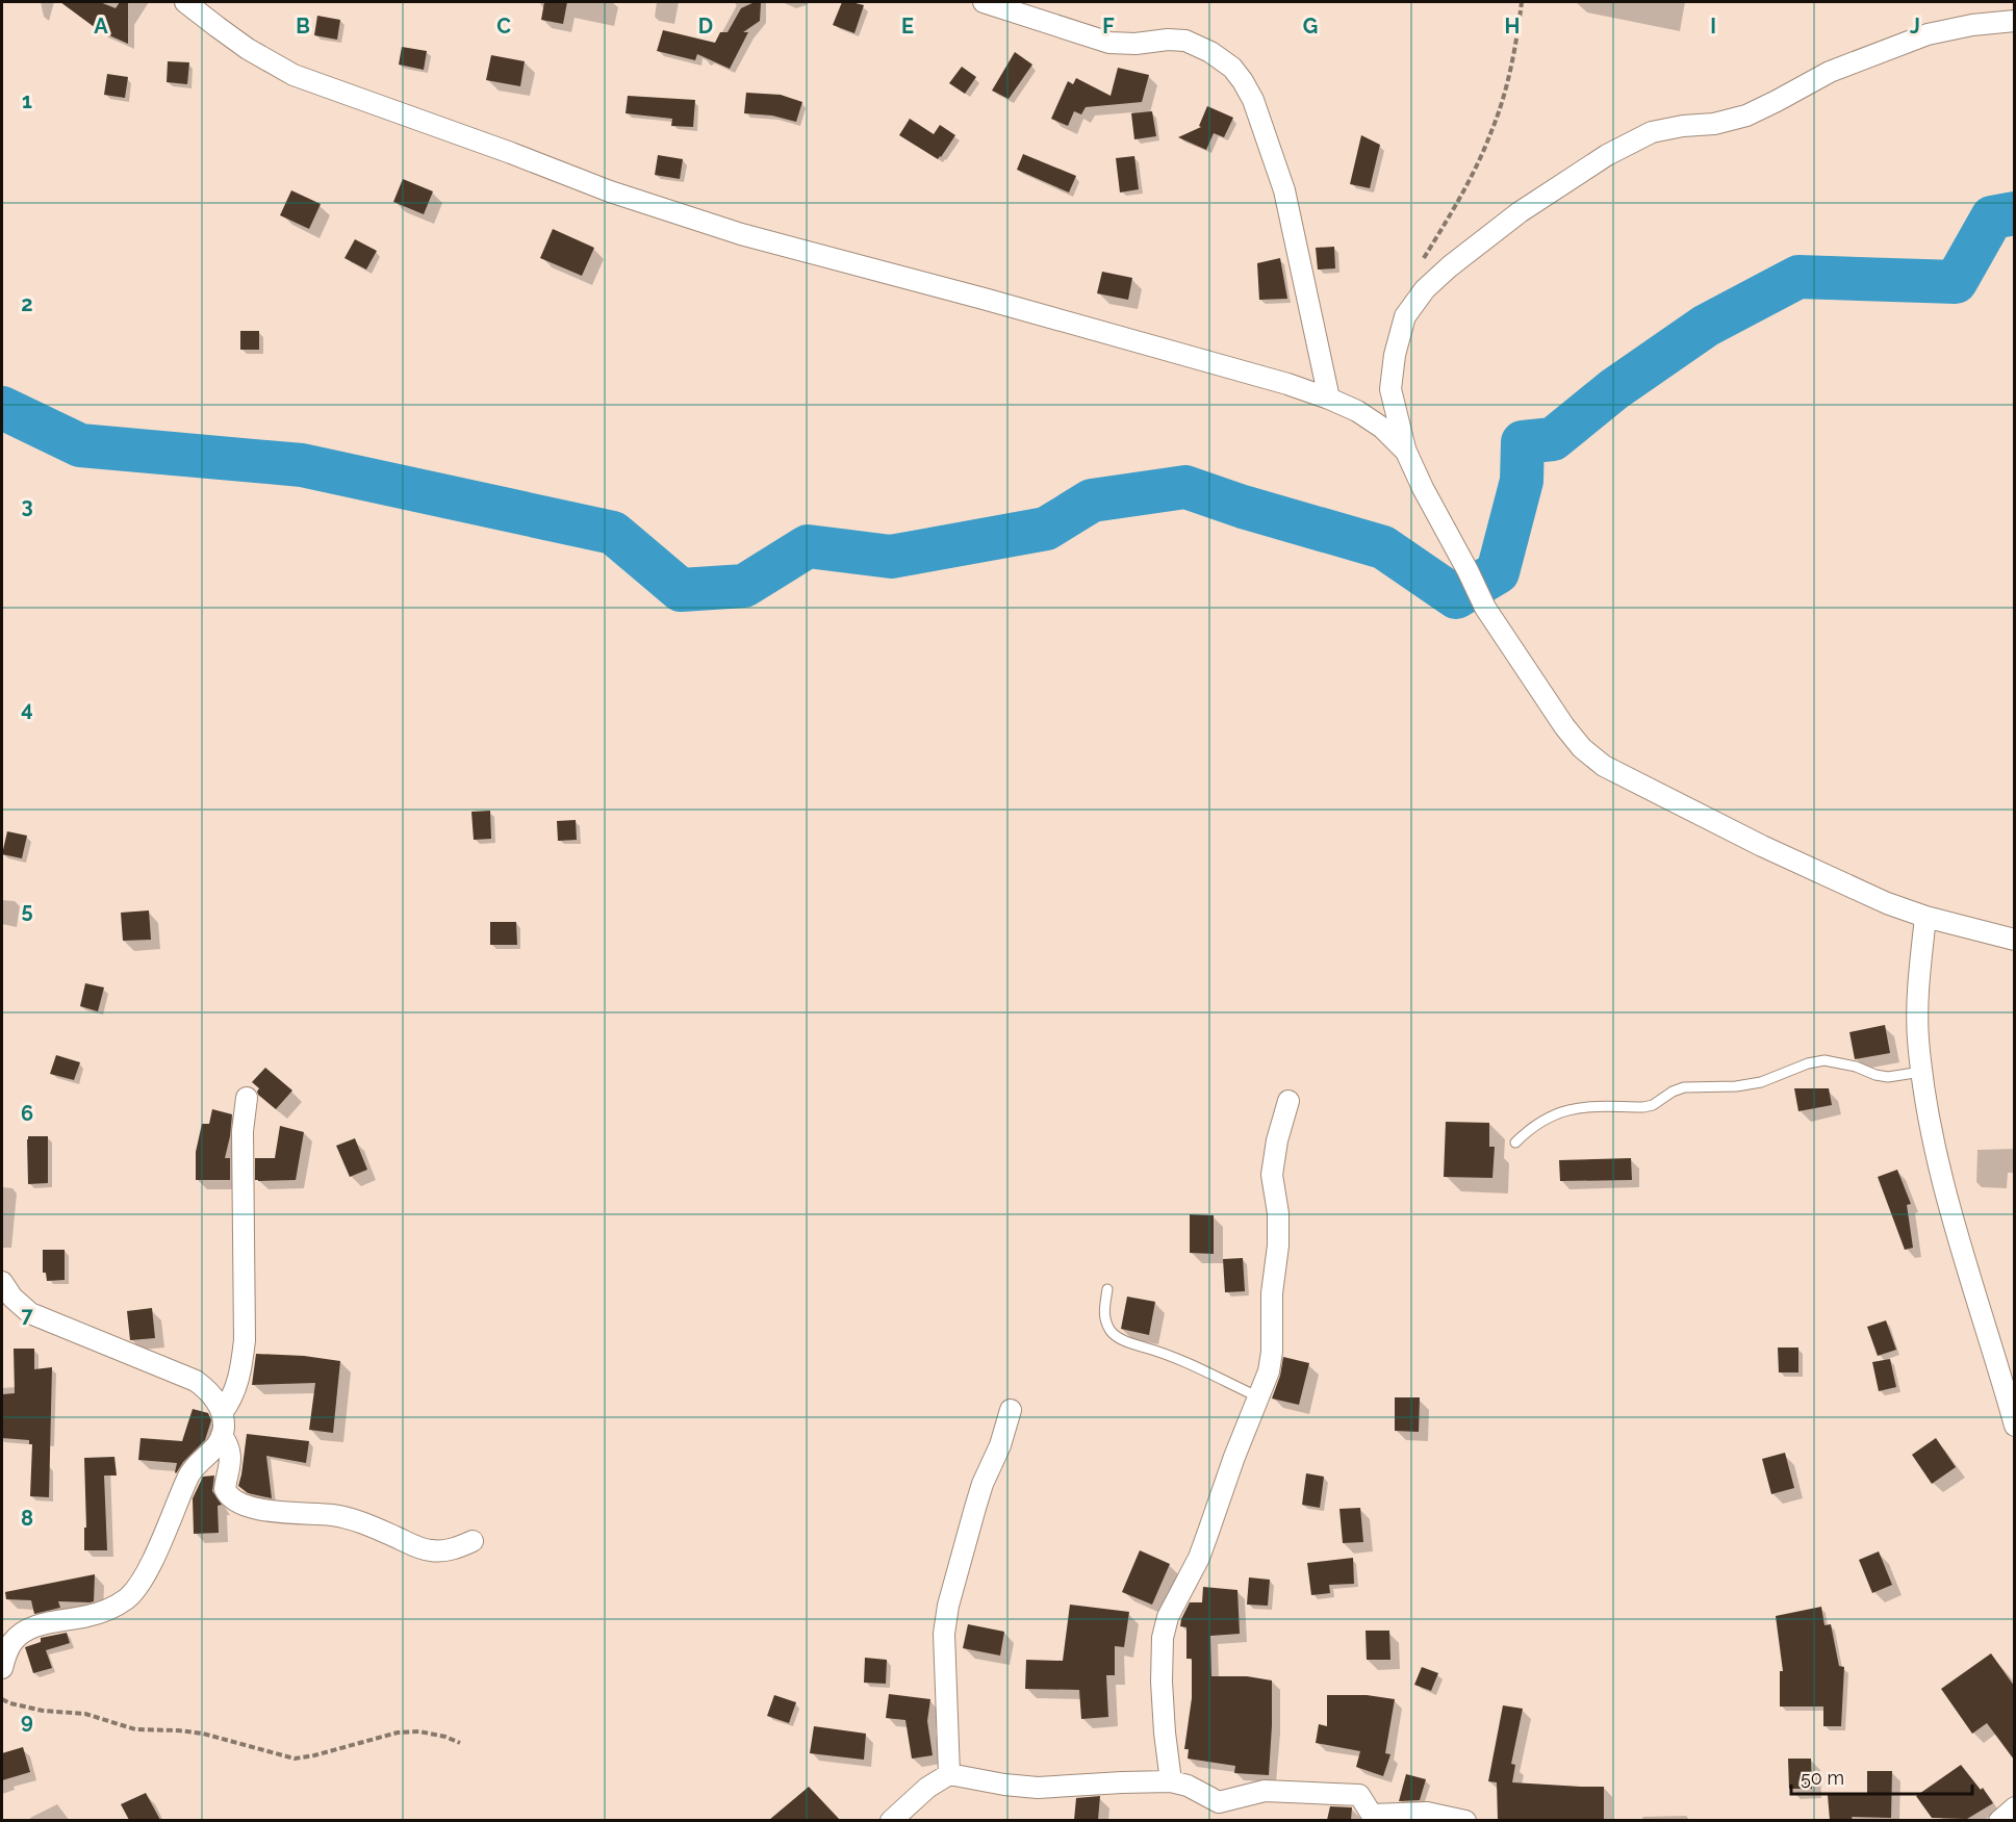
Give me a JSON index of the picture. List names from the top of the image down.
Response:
{
  "scale_bar": "50 m",
  "grid": {
    "columns": [
      "A",
      "B",
      "C",
      "D",
      "E",
      "F",
      "G",
      "H",
      "I",
      "J"
    ],
    "rows": [
      "1",
      "2",
      "3",
      "4",
      "5",
      "6",
      "7",
      "8",
      "9"
    ]
  }
}
